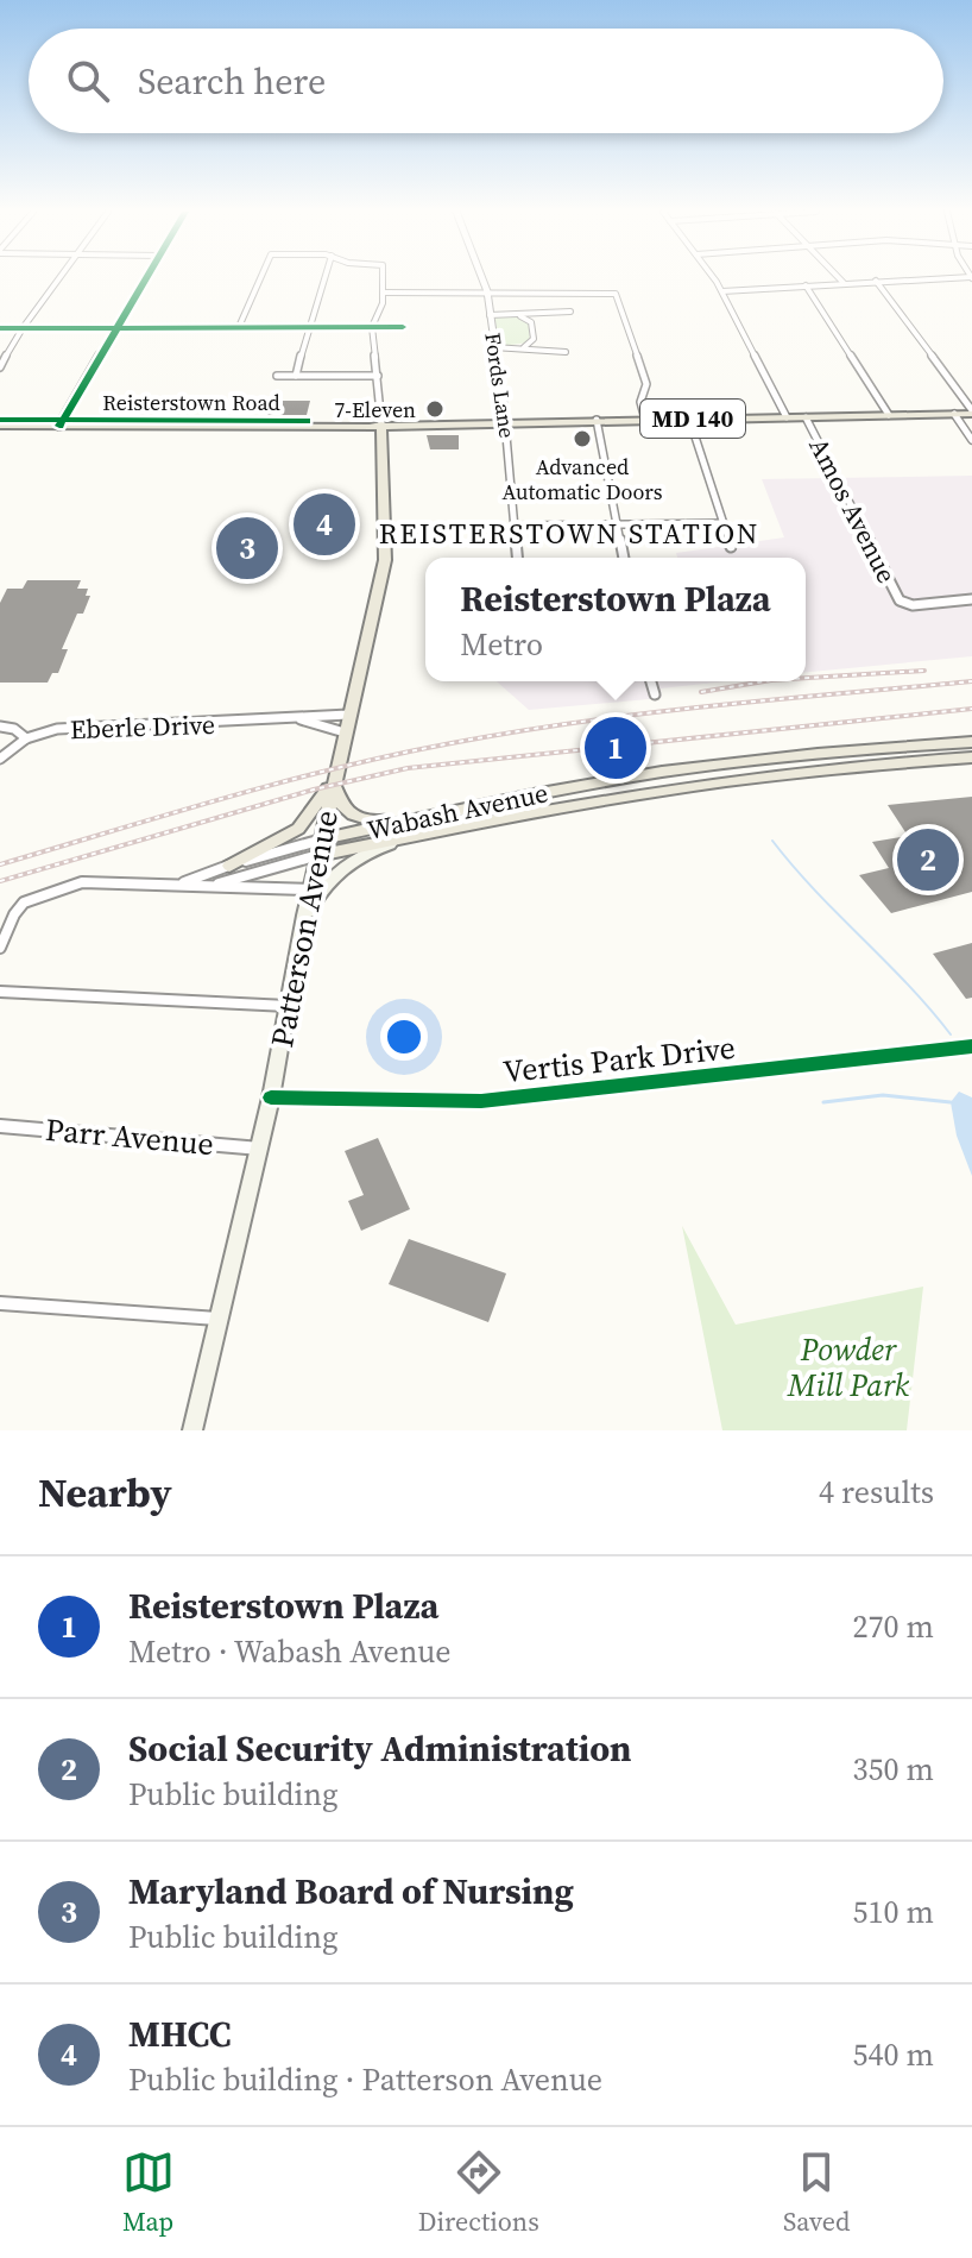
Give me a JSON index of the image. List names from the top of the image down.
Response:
{
  "streets": {
    "main road": [
      "Reisterstown Road",
      "MD 140",
      "Wabash Avenue",
      "Patterson Avenue"
    ],
    "street": [
      "Fords Lane",
      "Amos Avenue",
      "Eberle Drive",
      "Vertis Park Drive",
      "Parr Avenue"
    ]
  },
  "crossings": [
    ["Fords Lane", "Reisterstown Road"],
    ["Reisterstown Road", "Amos Avenue"],
    ["Reisterstown Road", "Patterson Avenue"],
    ["Eberle Drive", "Patterson Avenue"],
    ["Wabash Avenue", "Patterson Avenue"],
    ["Patterson Avenue", "Vertis Park Drive"],
    ["Patterson Avenue", "Parr Avenue"]
  ],
  "districts": ["REISTERSTOWN STATION"],
  "parks": ["Powder Mill Park"],
  "places": ["7-Eleven", "Advanced Automatic Doors"],
  "page": {
    "search": "Search here",
    "pins": [
      "4",
      "3",
      "1",
      "2"
    ],
    "popup": ["Reisterstown Plaza", "Metro"],
    "heading": ["Nearby", "4 results"],
    "list": [
      {
        "mark": "1",
        "name": "Reisterstown Plaza",
        "note": "Metro · Wabash Avenue",
        "value": "270 m"
      },
      {
        "mark": "2",
        "name": "Social Security Administration",
        "note": "Public building",
        "value": "350 m"
      },
      {
        "mark": "3",
        "name": "Maryland Board of Nursing",
        "note": "Public building",
        "value": "510 m"
      },
      {
        "mark": "4",
        "name": "MHCC",
        "note": "Public building · Patterson Avenue",
        "value": "540 m"
      }
    ],
    "nav": ["Map", "Directions", "Saved"]
  }
}
